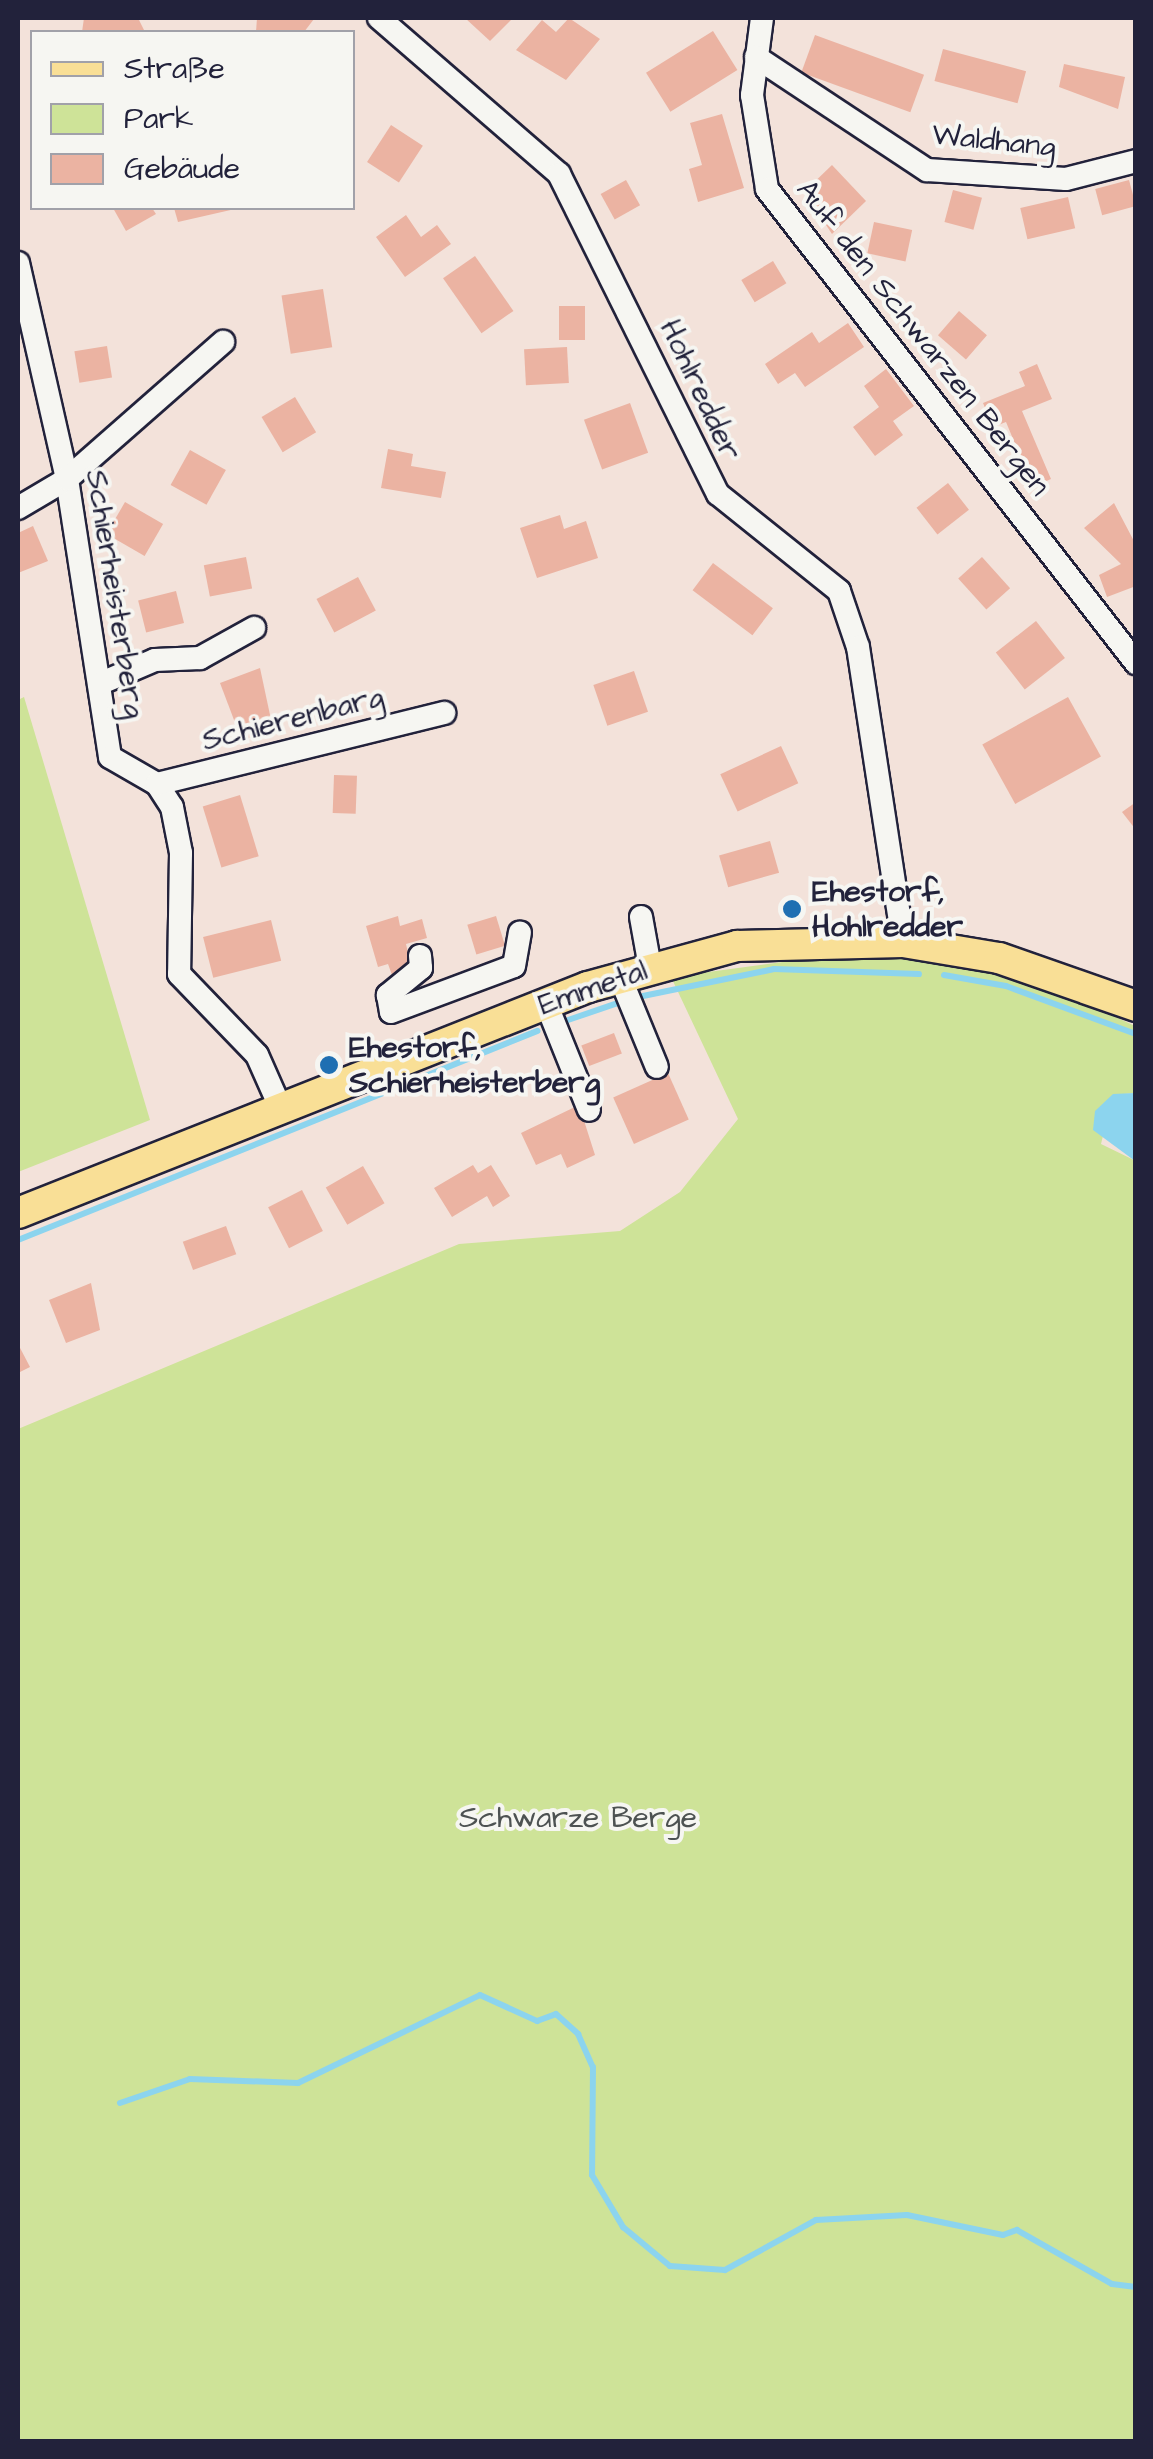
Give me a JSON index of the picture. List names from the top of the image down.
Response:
{
  "streets": {
    "main road": ["Emmetal"],
    "street": [
      "Waldhang",
      "Auf den Schwarzen Bergen",
      "Hohlredder",
      "Schierheisterberg",
      "Schierenbarg"
    ]
  },
  "crossings": [
    ["Waldhang", "Auf den Schwarzen Bergen"],
    ["Hohlredder", "Emmetal"],
    ["Schierheisterberg", "Schierenbarg"]
  ],
  "parks": ["Schwarze Berge"],
  "places": ["Ehestorf, Hohlredder", "Ehestorf, Schierheisterberg"],
  "legend": ["Straße", "Park", "Gebäude"]
}
